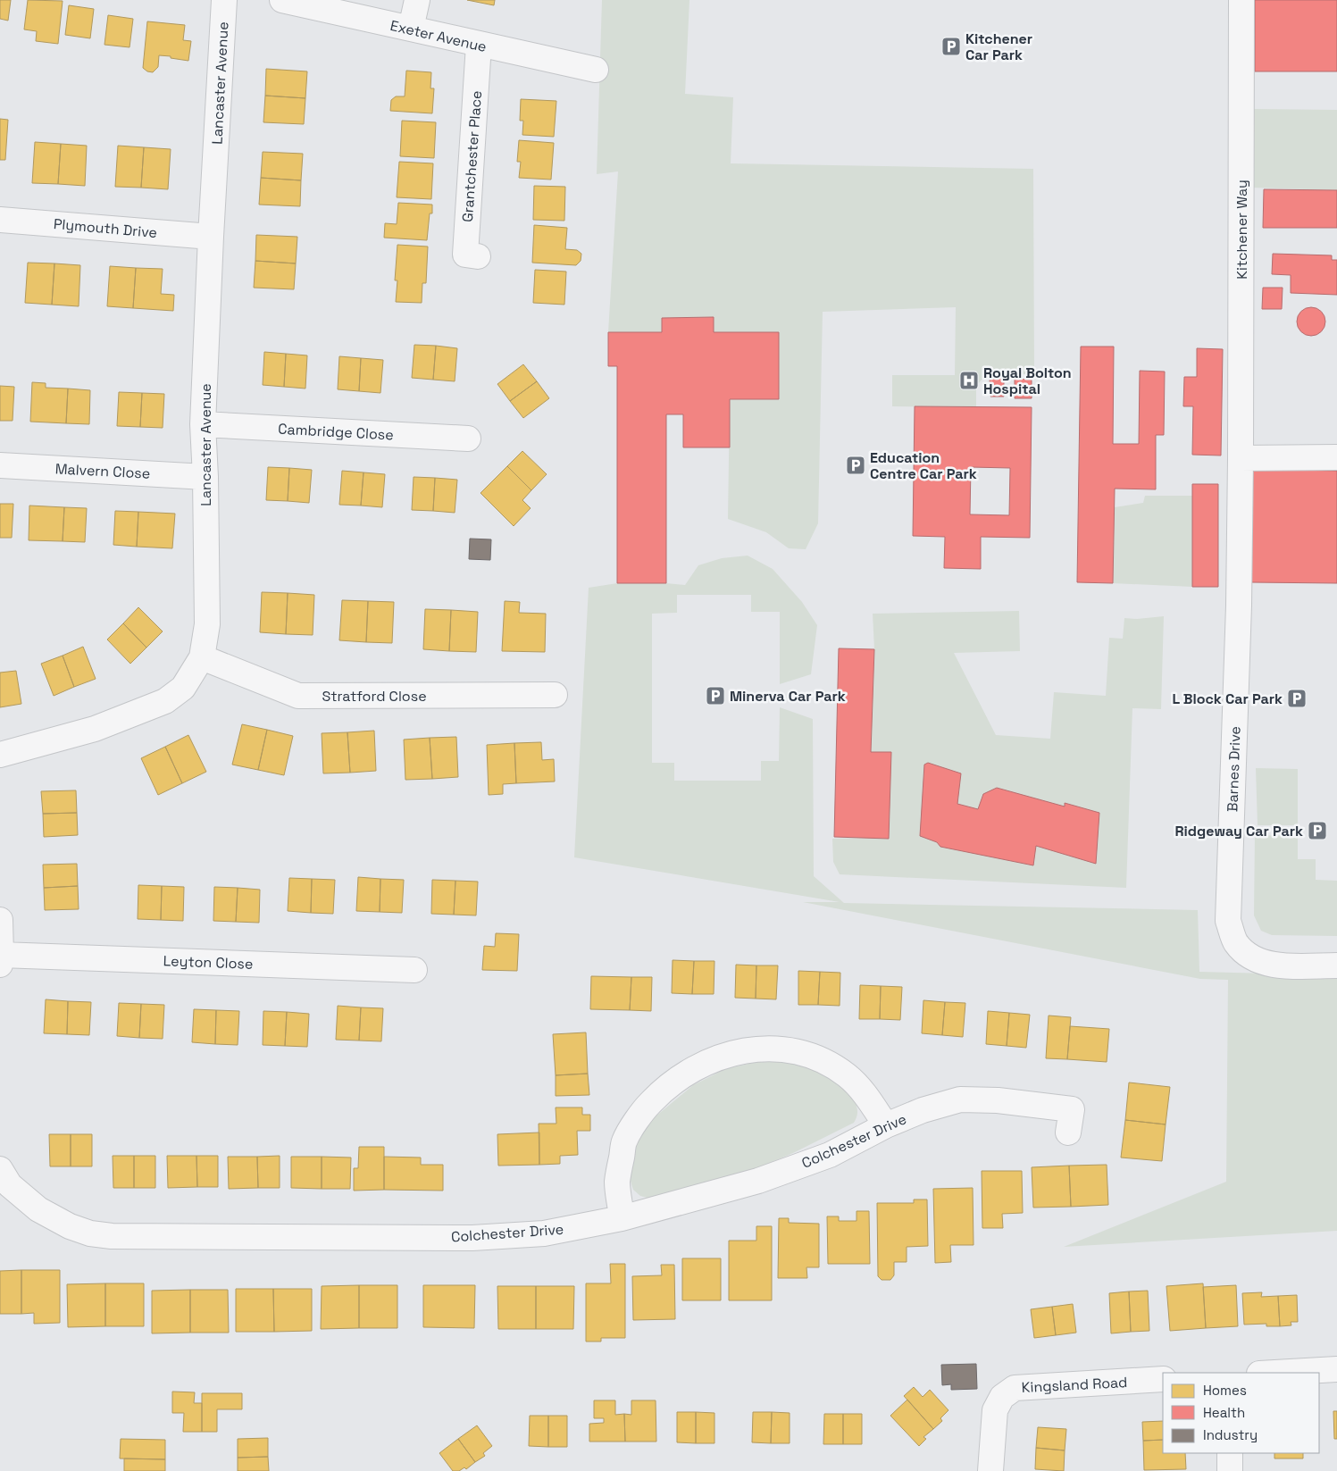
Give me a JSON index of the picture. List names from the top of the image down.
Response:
{
  "streets": {
    "street": [
      "Exeter Avenue",
      "Lancaster Avenue",
      "Grantchester Place",
      "Plymouth Drive",
      "Kitchener Way",
      "Cambridge Close",
      "Malvern Close",
      "Stratford Close",
      "Barnes Drive",
      "Leyton Close",
      "Colchester Drive",
      "Kingsland Road"
    ]
  },
  "crossings": [
    ["Exeter Avenue", "Grantchester Place"],
    ["Lancaster Avenue", "Plymouth Drive"],
    ["Lancaster Avenue", "Cambridge Close"],
    ["Lancaster Avenue", "Malvern Close"],
    ["Lancaster Avenue", "Stratford Close"],
    ["Kitchener Way", "Barnes Drive"]
  ],
  "places": {
    "parking": [
      "Kitchener Car Park",
      "Education Centre Car Park",
      "Minerva Car Park",
      "L Block Car Park",
      "Ridgeway Car Park"
    ],
    "hospital": ["Royal Bolton Hospital"]
  },
  "legend": ["Homes", "Health", "Industry"]
}
